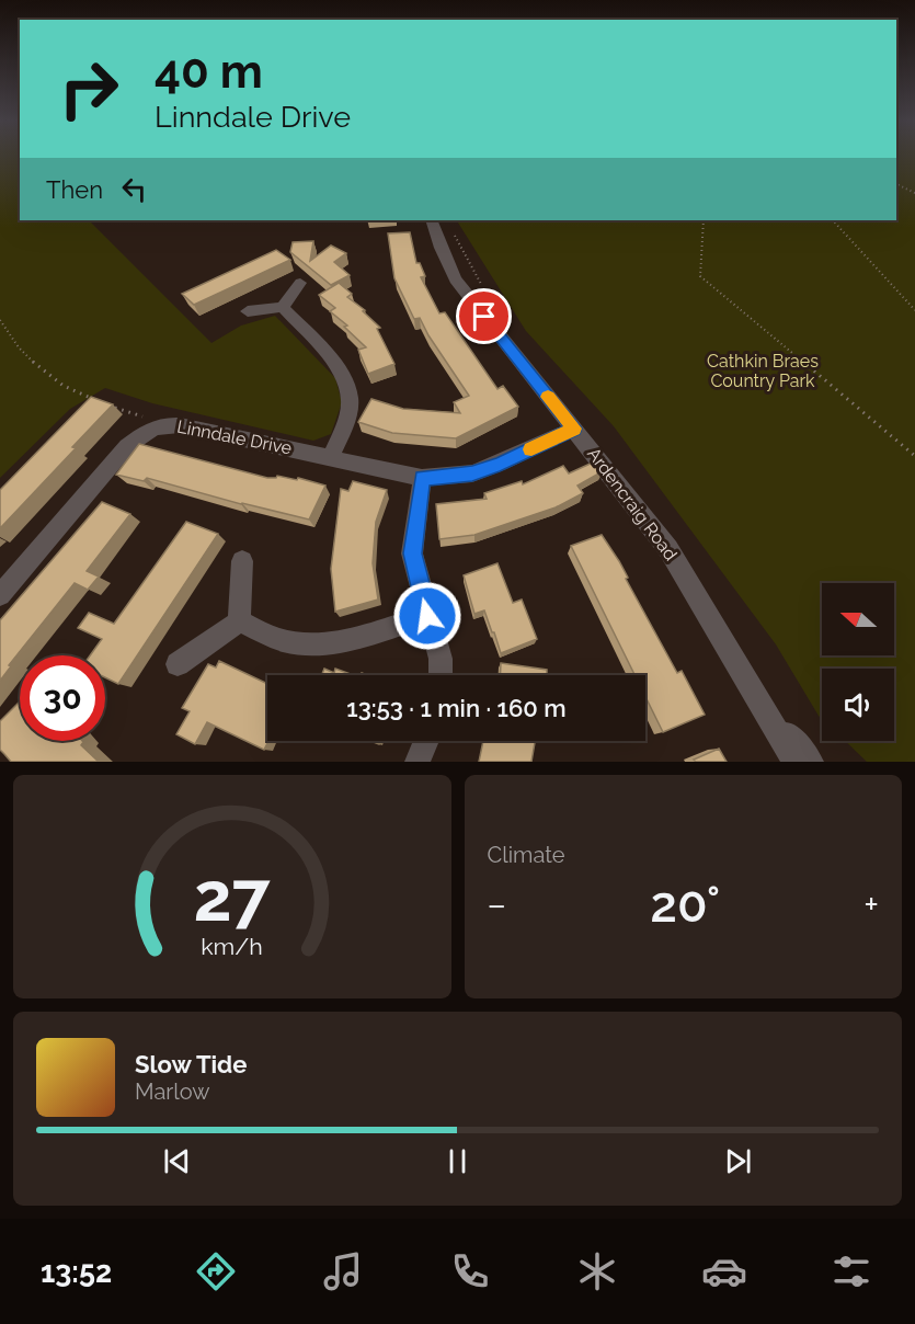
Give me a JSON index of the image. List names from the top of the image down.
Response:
{
  "streets": {
    "street": ["Linndale Drive", "Ardencraig Road"]
  },
  "crossings": [
    ["Linndale Drive", "Ardencraig Road"]
  ],
  "parks": ["Cathkin Braes Country Park"],
  "north": "left",
  "page": {
    "turn": ["40 m", "Linndale Drive"],
    "then": "Then",
    "limit": "30",
    "trip": "13:53 · 1 min · 160 m",
    "tile": "Climate",
    "heat": ["−", "20°", "+"],
    "song": ["Slow Tide", "Marlow"],
    "tabs": "13:52",
    "gauge": ["27", "km/h"]
  }
}
